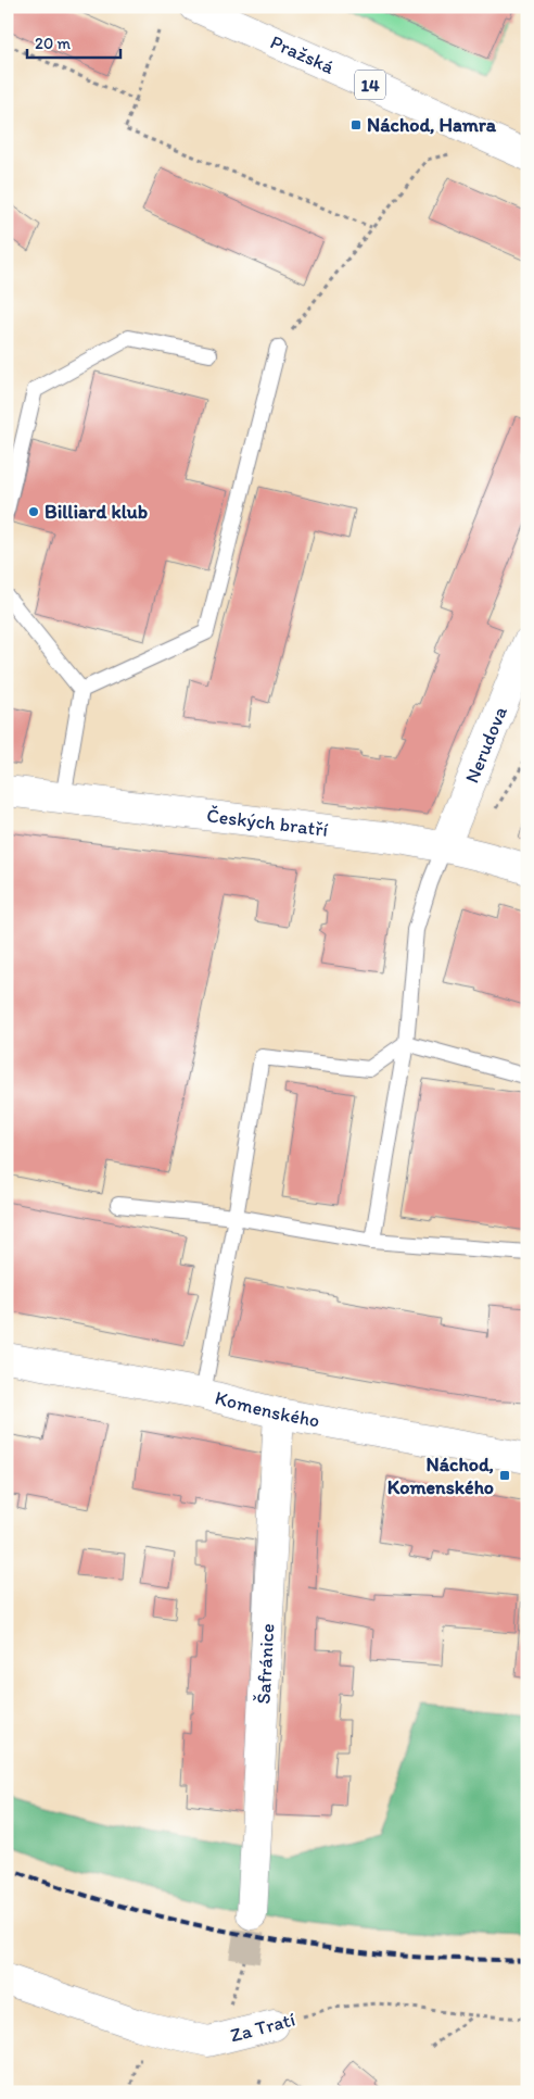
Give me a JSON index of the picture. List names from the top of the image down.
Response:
{
  "streets": {
    "street": [
      "Pražská",
      "14",
      "Nerudova",
      "Českých bratří",
      "Komenského",
      "Šafránice",
      "Za Tratí"
    ]
  },
  "crossings": [
    ["Nerudova", "Českých bratří"],
    ["Komenského", "Šafránice"]
  ],
  "places": {
    "transit": ["Náchod, Hamra", "Náchod, Komenského"],
    "other": ["Billiard klub"]
  },
  "scale_bar": "20 m"
}
